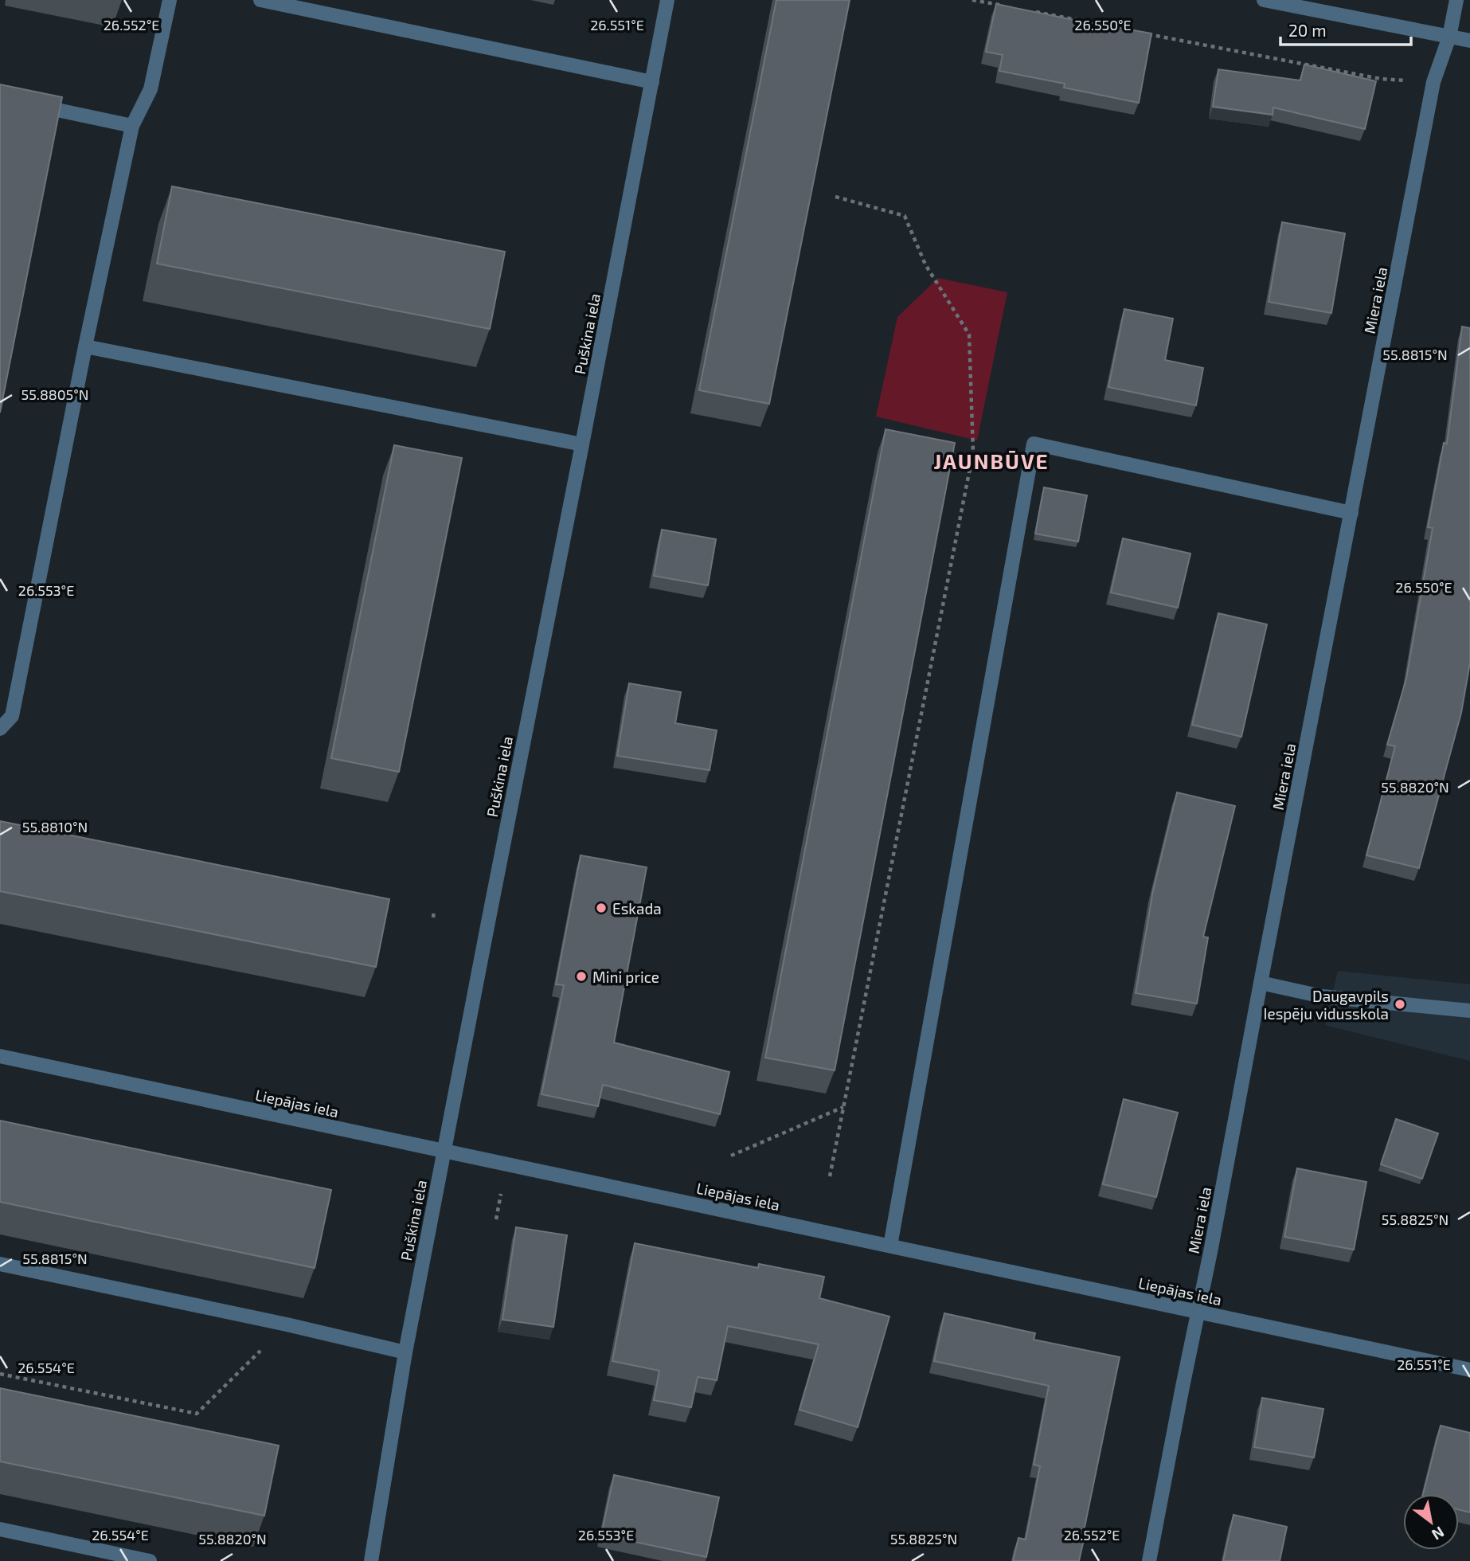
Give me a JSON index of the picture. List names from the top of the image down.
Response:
{
  "streets": {
    "street": ["Miera iela", "Puškina iela", "Liepājas iela"]
  },
  "crossings": [
    ["Miera iela", "Liepājas iela"],
    ["Puškina iela", "Liepājas iela"]
  ],
  "districts": ["JAUNBŪVE"],
  "places": ["Eskada", "Mini price", "Daugavpils Iespēju vidusskola"],
  "scale_bar": "20 m",
  "north": "bottom right",
  "coordinates": [
    "26.550°E",
    "26.552°E",
    "26.551°E",
    "55.8815°N",
    "55.8805°N",
    "26.553°E",
    "55.8820°N",
    "55.8810°N",
    "55.8825°N",
    "26.554°E"
  ]
}
